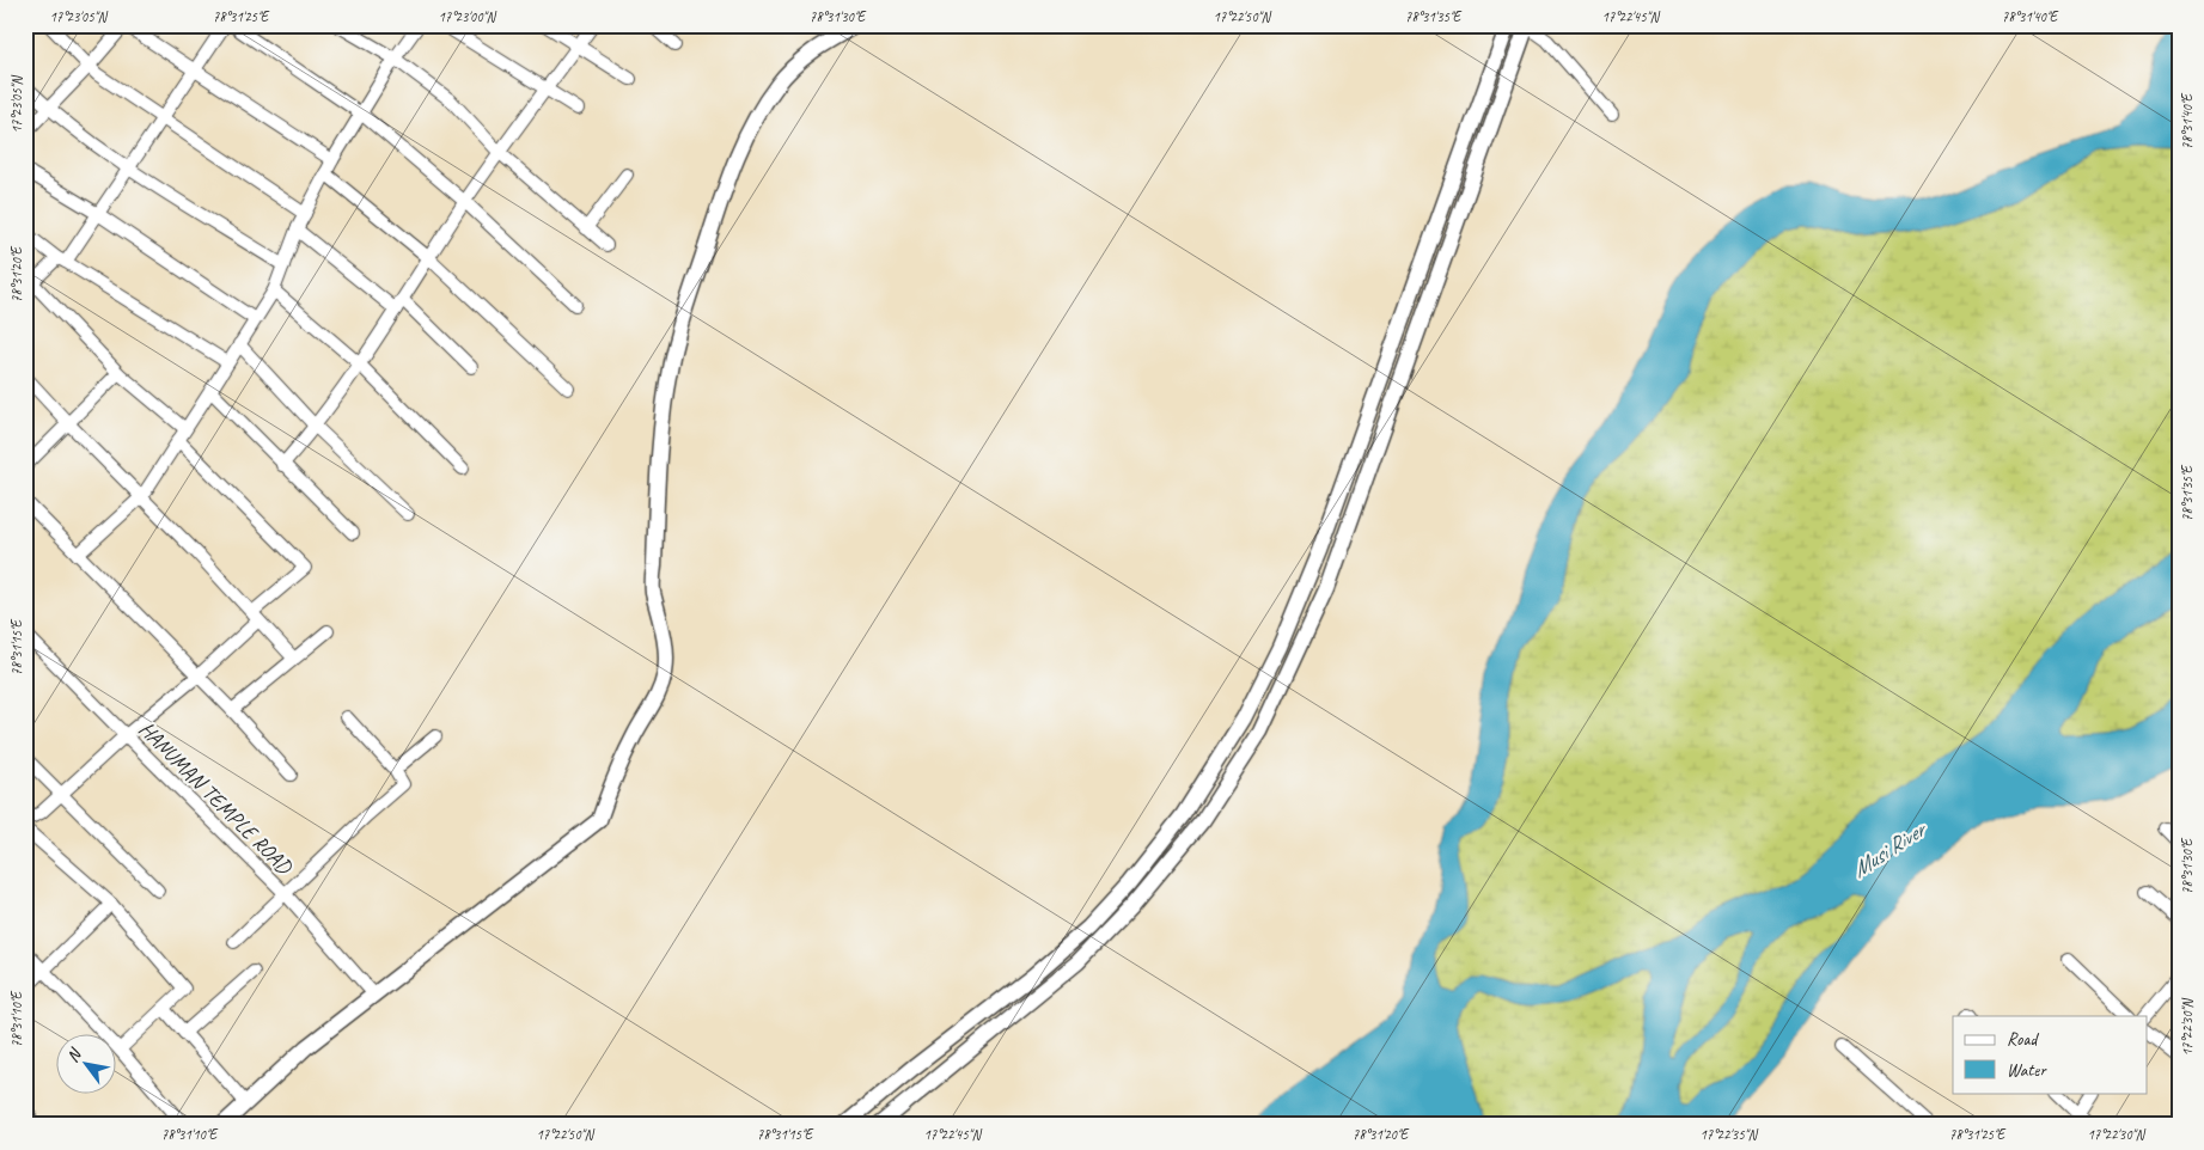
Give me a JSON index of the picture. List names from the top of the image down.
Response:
{
  "streets": {
    "street": ["HANUMAN TEMPLE ROAD"]
  },
  "water": ["Musi River"],
  "legend": ["Road", "Water"],
  "north": "top left",
  "coordinates": [
    "17°23'05\"N",
    "78°31'25\"E",
    "17°23'00\"N",
    "78°31'30\"E",
    "17°22'50\"N",
    "78°31'35\"E",
    "17°22'45\"N",
    "78°31'40\"E",
    "78°31'20\"E",
    "78°31'15\"E",
    "78°31'10\"E",
    "17°22'30\"N",
    "17°22'35\"N"
  ]
}
